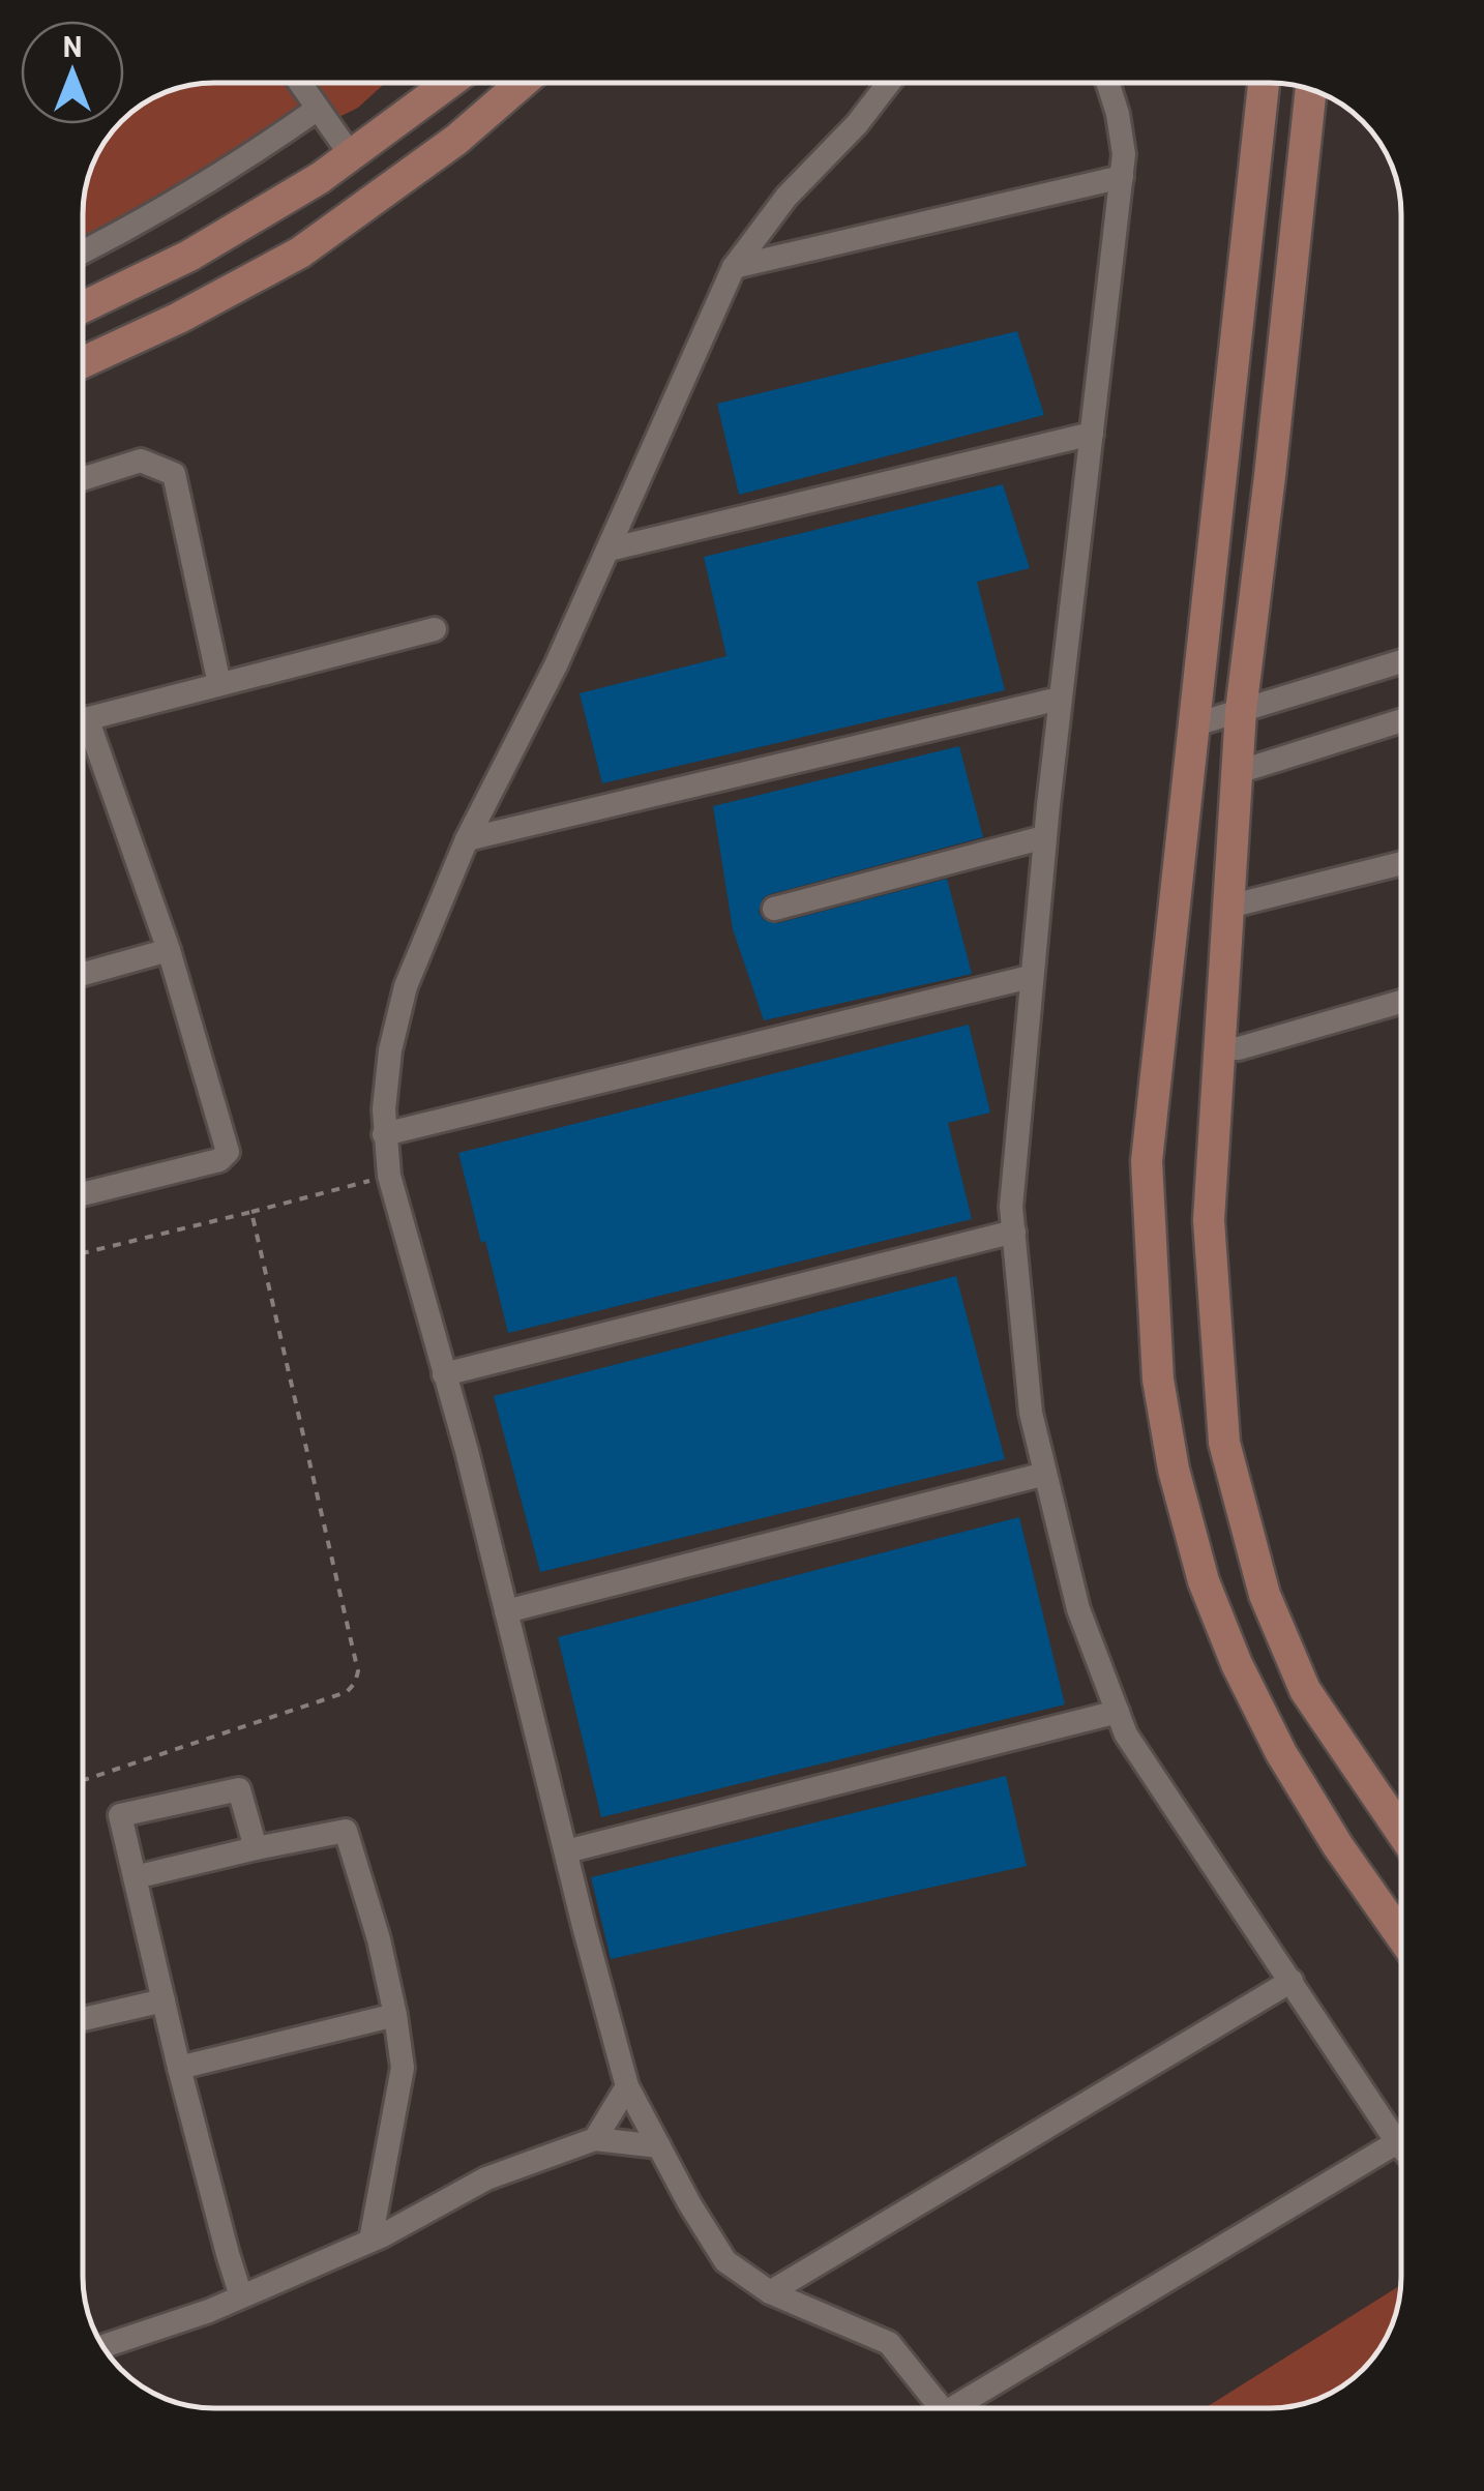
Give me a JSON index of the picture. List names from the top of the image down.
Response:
{
  "north": "top"
}
